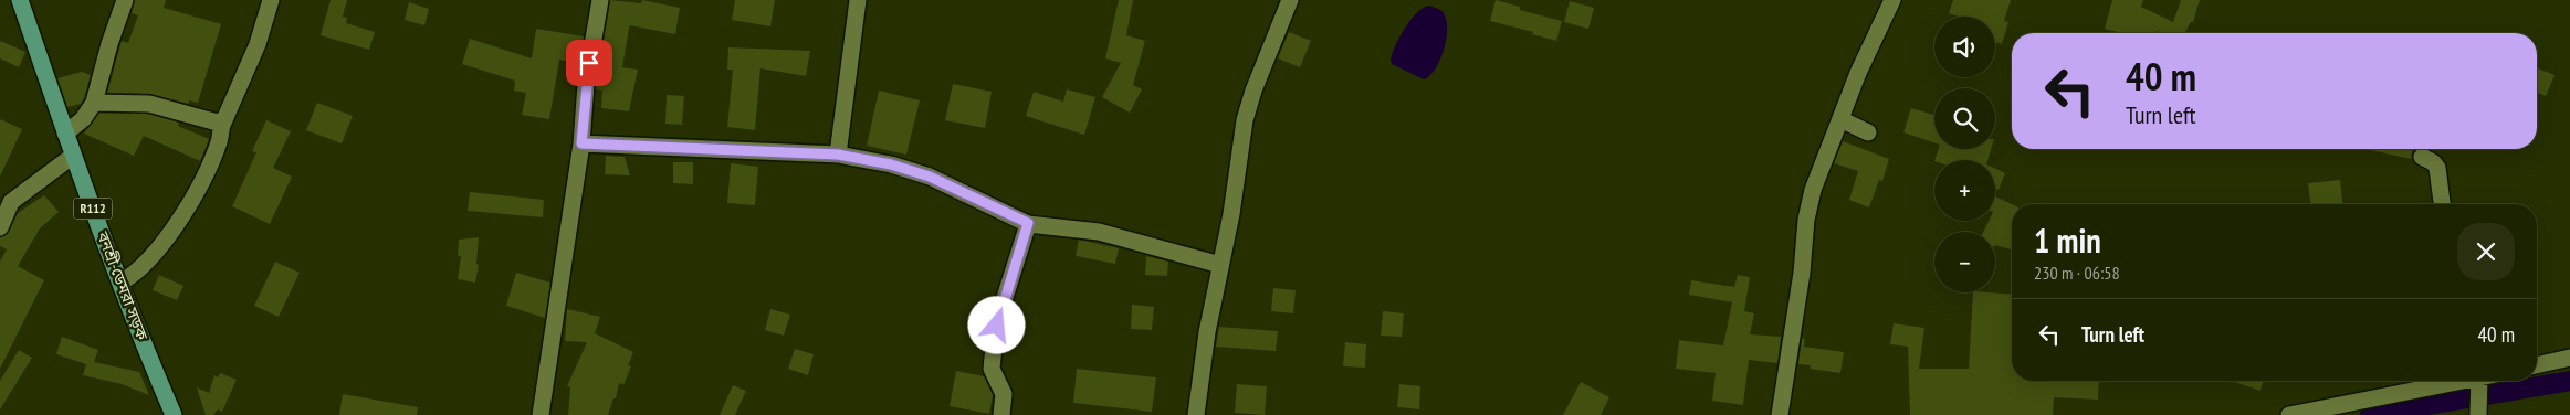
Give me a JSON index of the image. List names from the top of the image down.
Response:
{
  "streets": {
    "main road": ["R112", "বনশ্রী-ডেমরা সড়ক"]
  },
  "page": {
    "map_buttons": ["+", "−"],
    "turn": ["40 m", "Turn left"],
    "heading": ["1 min", "230 m · 06:58"],
    "list": [
      {
        "name": "Turn left",
        "value": "40 m"
      }
    ]
  }
}
